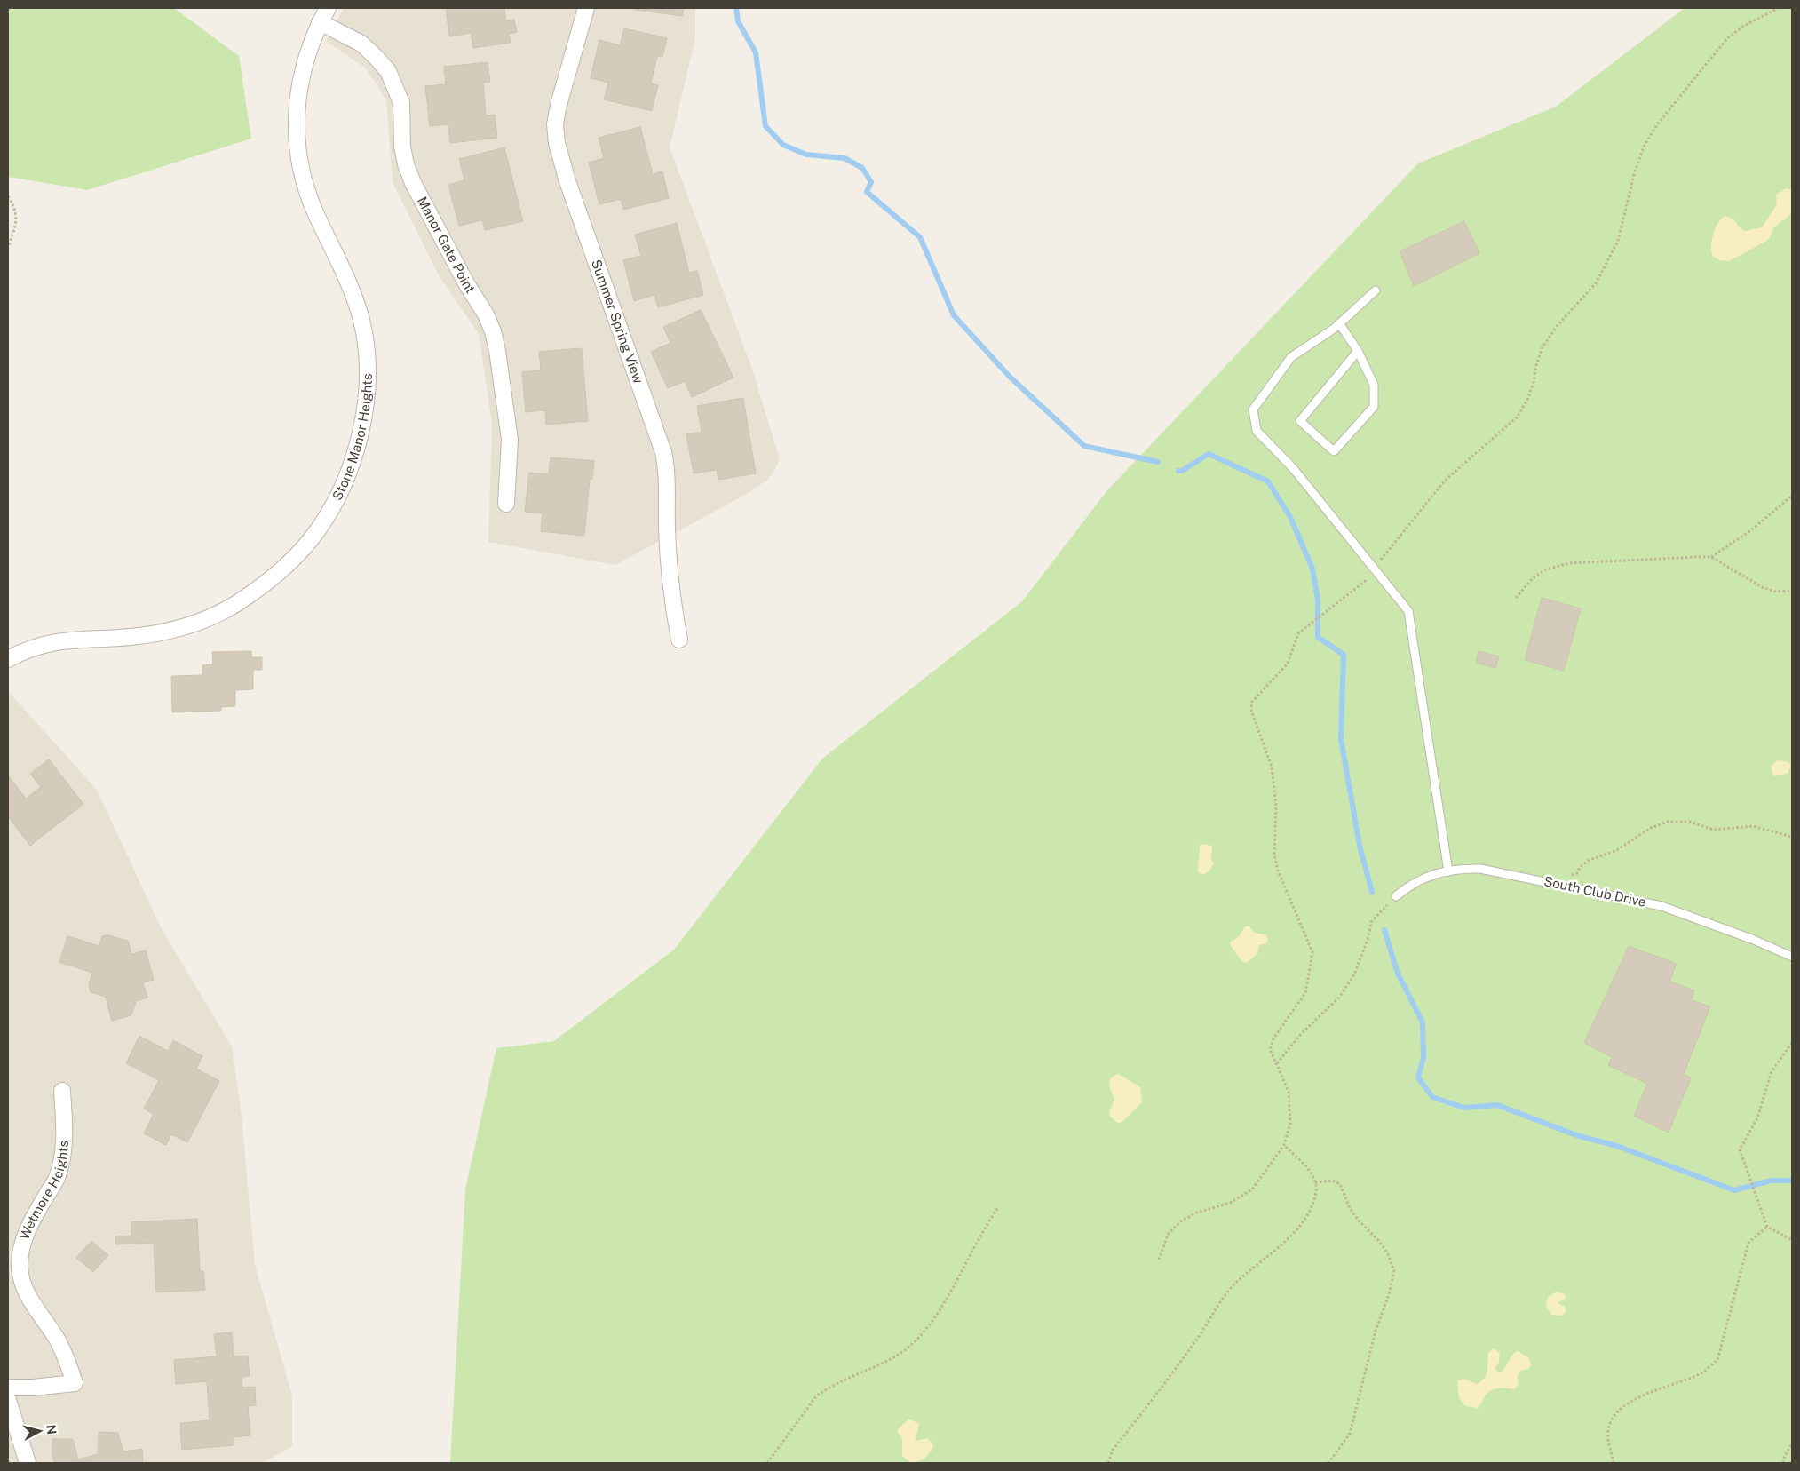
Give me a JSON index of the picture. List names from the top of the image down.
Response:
{
  "streets": {
    "street": [
      "Manor Gate Point",
      "Summer Spring View",
      "Stone Manor Heights",
      "Wetmore Heights"
    ],
    "lane": ["South Club Drive"]
  },
  "crossings": [
    ["Manor Gate Point", "Stone Manor Heights"]
  ],
  "north": "right"
}
